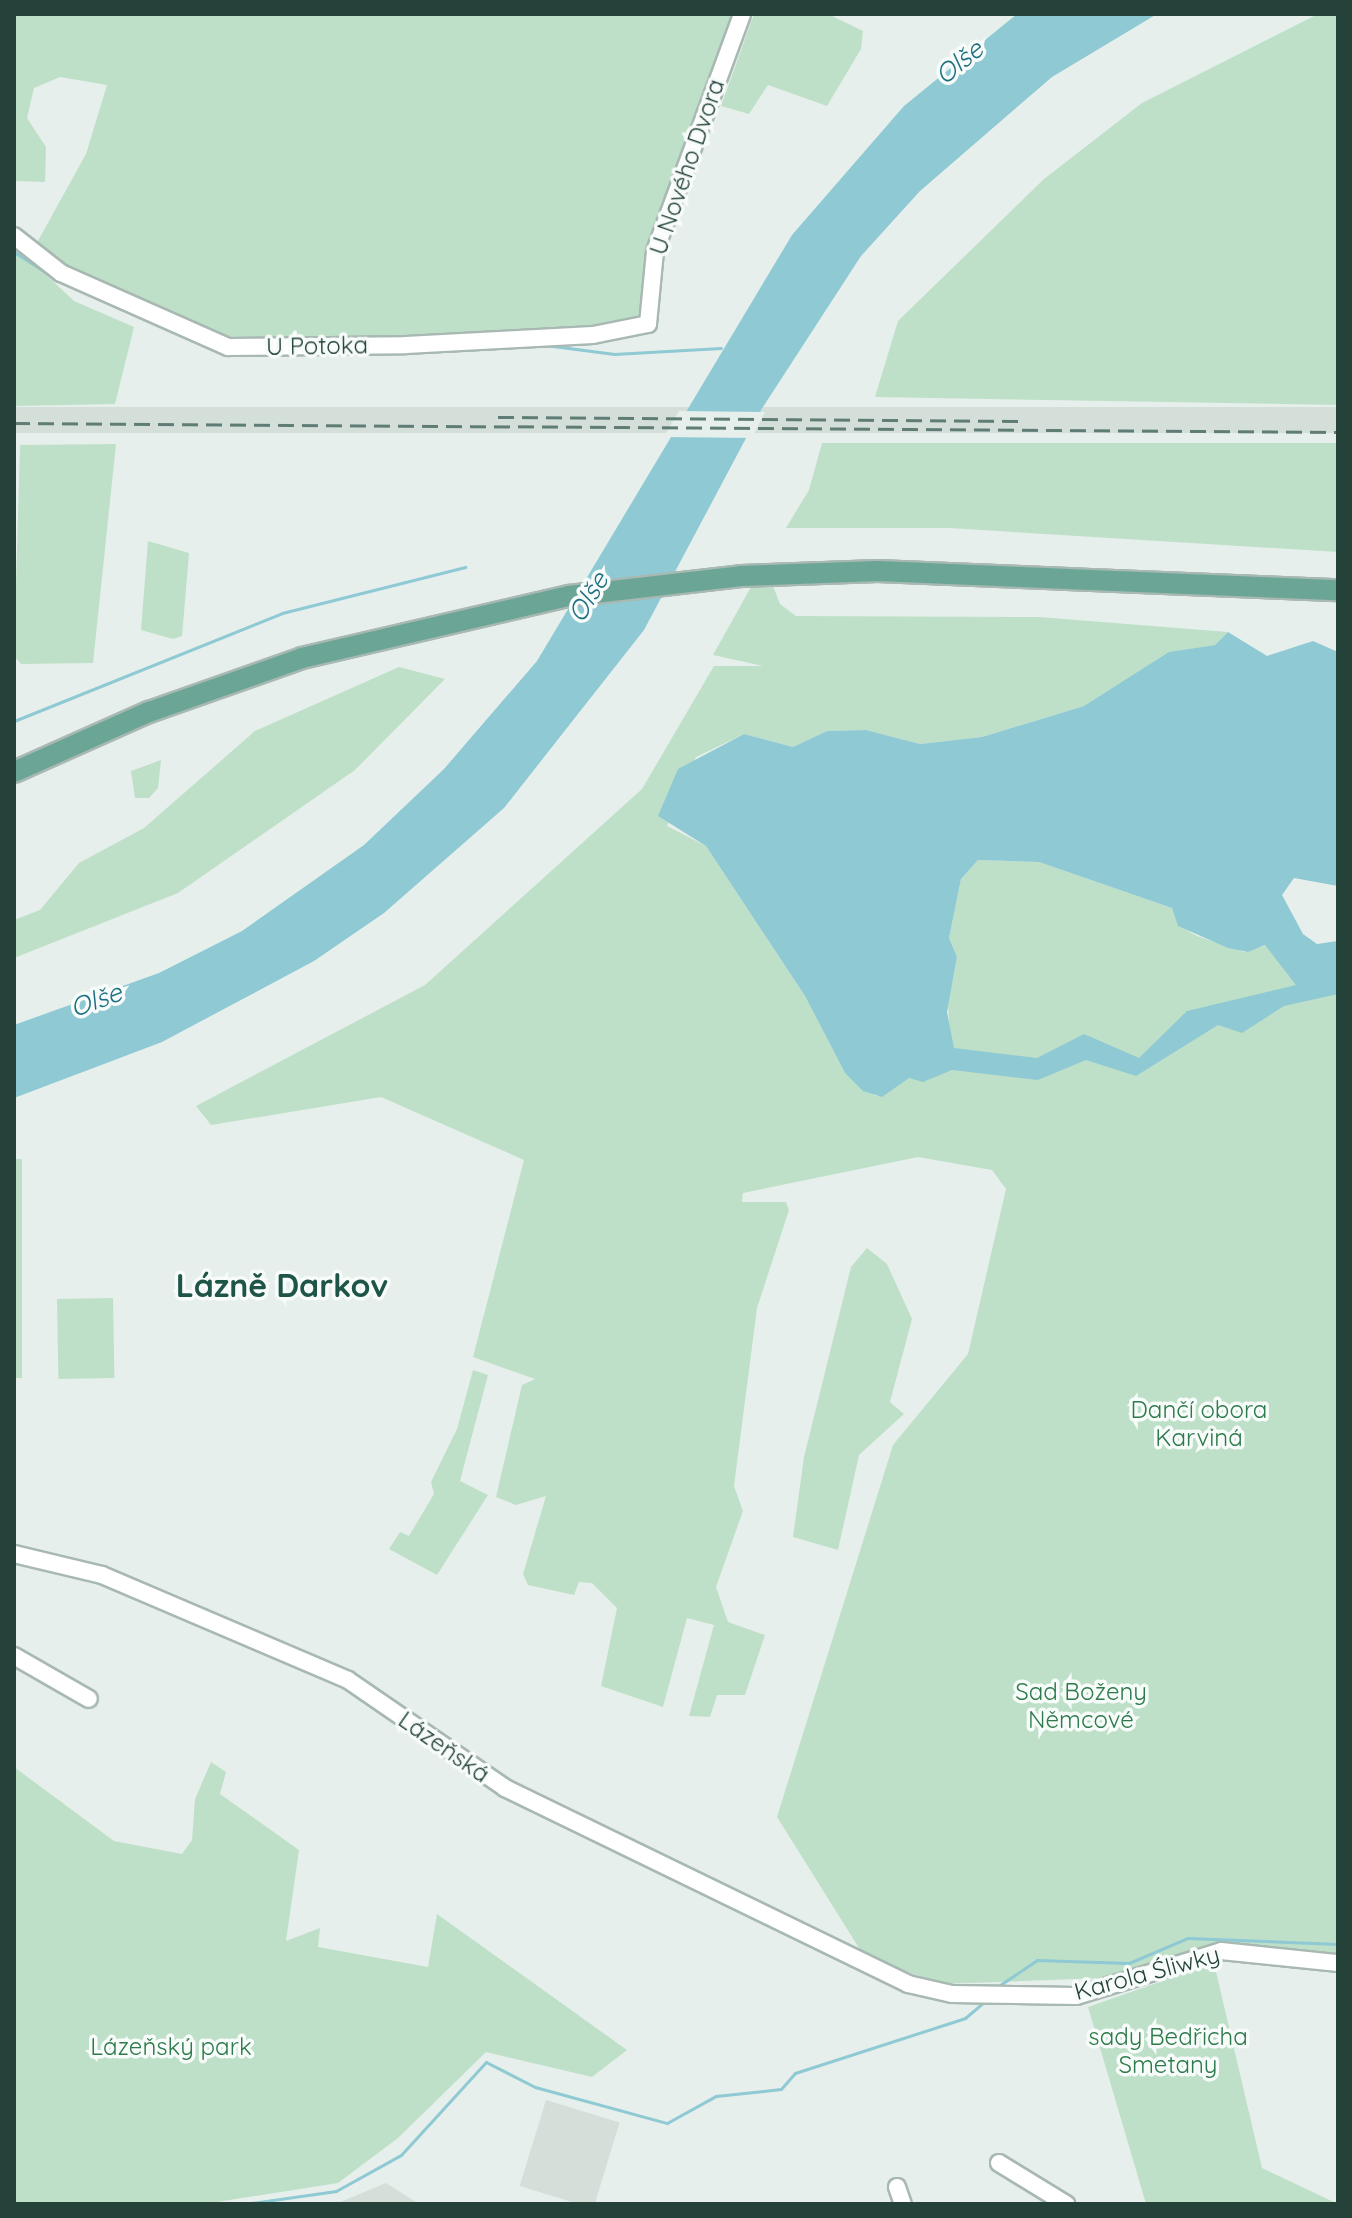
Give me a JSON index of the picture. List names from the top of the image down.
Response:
{
  "streets": {
    "street": [
      "U Nového Dvora",
      "U Potoka",
      "Lázeňská",
      "Karola Śliwky"
    ]
  },
  "crossings": [
    ["U Nového Dvora", "U Potoka"],
    ["Lázeňská", "Karola Śliwky"]
  ],
  "districts": ["Lázně Darkov"],
  "water": ["Olše"],
  "parks": [
    "Dančí obora Karviná",
    "Sad Boženy Němcové",
    "sady Bedřicha Smetany",
    "Lázeňský park"
  ]
}
